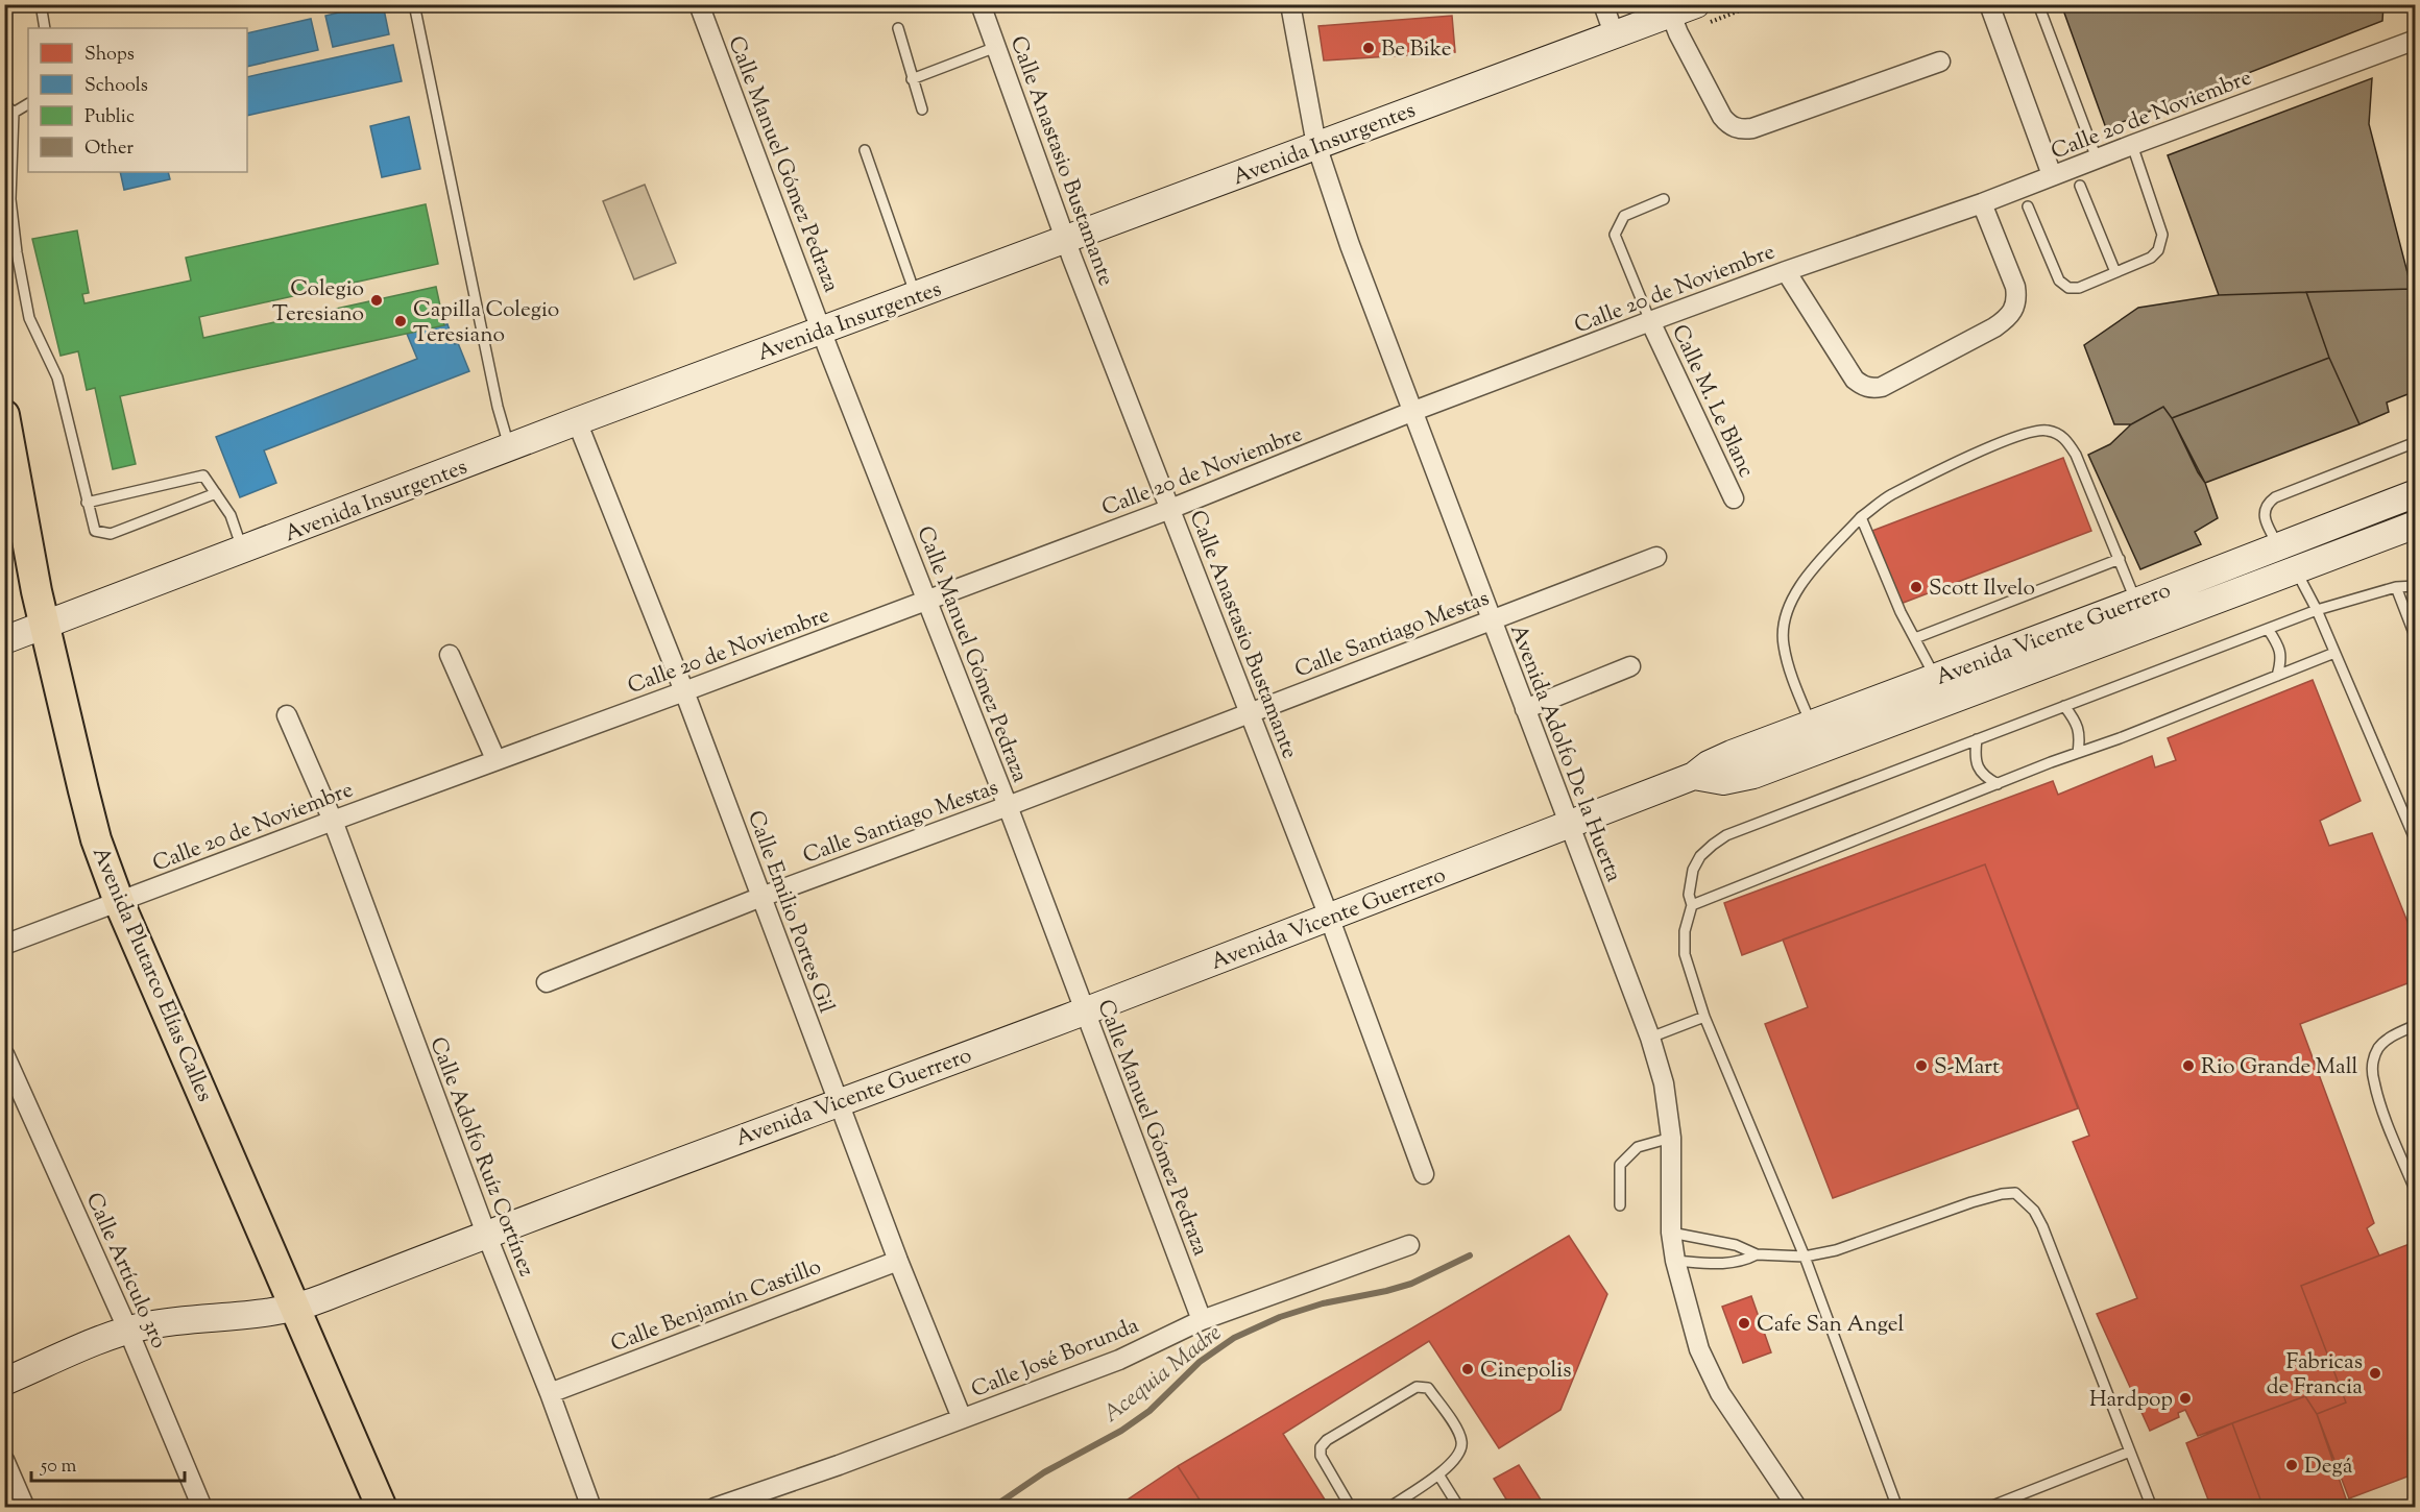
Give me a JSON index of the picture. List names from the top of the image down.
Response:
{
  "streets": {
    "main road": ["Avenida Plutarco Elías Calles"],
    "street": [
      "Calle 20 de Noviembre",
      "Avenida Insurgentes",
      "Calle Anastasio Bustamante",
      "Calle Manuel Gómez Pedraza",
      "Calle M. Le Blanc",
      "Calle Santiago Mestas",
      "Avenida Vicente Guerrero",
      "Avenida Adolfo De la Huerta",
      "Calle Emilio Portes Gil",
      "Calle Adolfo Ruíz Cortínez",
      "Calle Artículo 3ro",
      "Calle Benjamín Castillo",
      "Calle José Borunda"
    ]
  },
  "crossings": [
    ["Calle 20 de Noviembre", "Calle Anastasio Bustamante"],
    ["Calle 20 de Noviembre", "Calle Manuel Gómez Pedraza"],
    ["Calle 20 de Noviembre", "Calle M. Le Blanc"],
    ["Calle 20 de Noviembre", "Avenida Adolfo De la Huerta"],
    ["Calle 20 de Noviembre", "Calle Emilio Portes Gil"],
    ["Calle 20 de Noviembre", "Avenida Plutarco Elías Calles"],
    ["Calle 20 de Noviembre", "Calle Adolfo Ruíz Cortínez"],
    ["Avenida Insurgentes", "Calle Anastasio Bustamante"],
    ["Avenida Insurgentes", "Calle Manuel Gómez Pedraza"],
    ["Avenida Insurgentes", "Avenida Adolfo De la Huerta"],
    ["Avenida Insurgentes", "Calle Emilio Portes Gil"],
    ["Avenida Insurgentes", "Avenida Plutarco Elías Calles"],
    ["Calle Anastasio Bustamante", "Calle Santiago Mestas"],
    ["Calle Anastasio Bustamante", "Avenida Vicente Guerrero"],
    ["Calle Manuel Gómez Pedraza", "Calle Santiago Mestas"],
    ["Calle Manuel Gómez Pedraza", "Avenida Vicente Guerrero"],
    ["Calle Manuel Gómez Pedraza", "Calle José Borunda"],
    ["Calle Santiago Mestas", "Avenida Adolfo De la Huerta"],
    ["Calle Santiago Mestas", "Calle Emilio Portes Gil"],
    ["Avenida Vicente Guerrero", "Avenida Adolfo De la Huerta"],
    ["Avenida Vicente Guerrero", "Calle Emilio Portes Gil"],
    ["Avenida Vicente Guerrero", "Avenida Plutarco Elías Calles"],
    ["Avenida Vicente Guerrero", "Calle Adolfo Ruíz Cortínez"],
    ["Avenida Vicente Guerrero", "Calle Artículo 3ro"],
    ["Calle Emilio Portes Gil", "Calle Benjamín Castillo"],
    ["Calle Emilio Portes Gil", "Calle José Borunda"],
    ["Calle Adolfo Ruíz Cortínez", "Calle Benjamín Castillo"]
  ],
  "water": ["Acequia Madre"],
  "places": [
    "Be Bike",
    "Colegio Teresiano",
    "Capilla Colegio Teresiano",
    "Scott Ilvelo",
    "S-Mart",
    "Rio Grande Mall",
    "Cafe San Angel",
    "Cinepolis",
    "Fabricas de Francia",
    "Hardpop",
    "Degá"
  ],
  "legend": [
    "Shops",
    "Schools",
    "Public",
    "Other"
  ],
  "scale_bar": "50 m"
}
